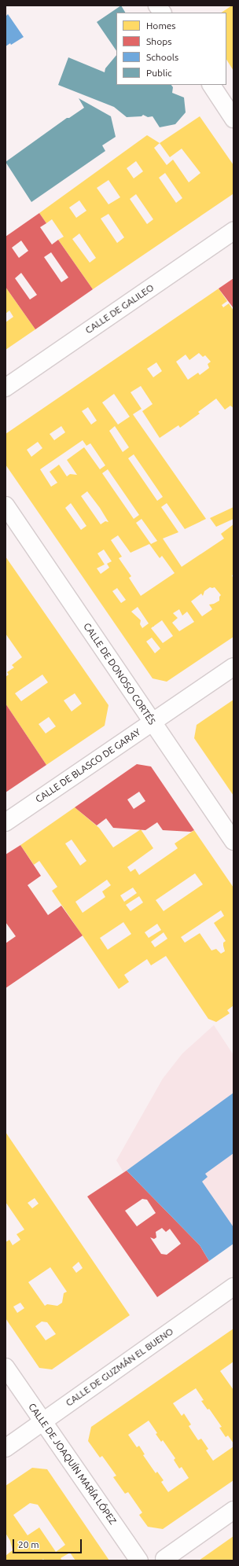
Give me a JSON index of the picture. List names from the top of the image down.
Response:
{
  "streets": {
    "street": [
      "CALLE DE GALILEO",
      "CALLE DE DONOSO CORTÉS",
      "CALLE DE BLASCO DE GARAY",
      "CALLE DE GUZMÁN EL BUENO",
      "CALLE DE JOAQUÍN MARÍA LÓPEZ"
    ]
  },
  "crossings": [
    ["CALLE DE DONOSO CORTÉS", "CALLE DE BLASCO DE GARAY"],
    ["CALLE DE GUZMÁN EL BUENO", "CALLE DE JOAQUÍN MARÍA LÓPEZ"]
  ],
  "legend": [
    "Homes",
    "Shops",
    "Schools",
    "Public"
  ],
  "scale_bar": "20 m"
}
